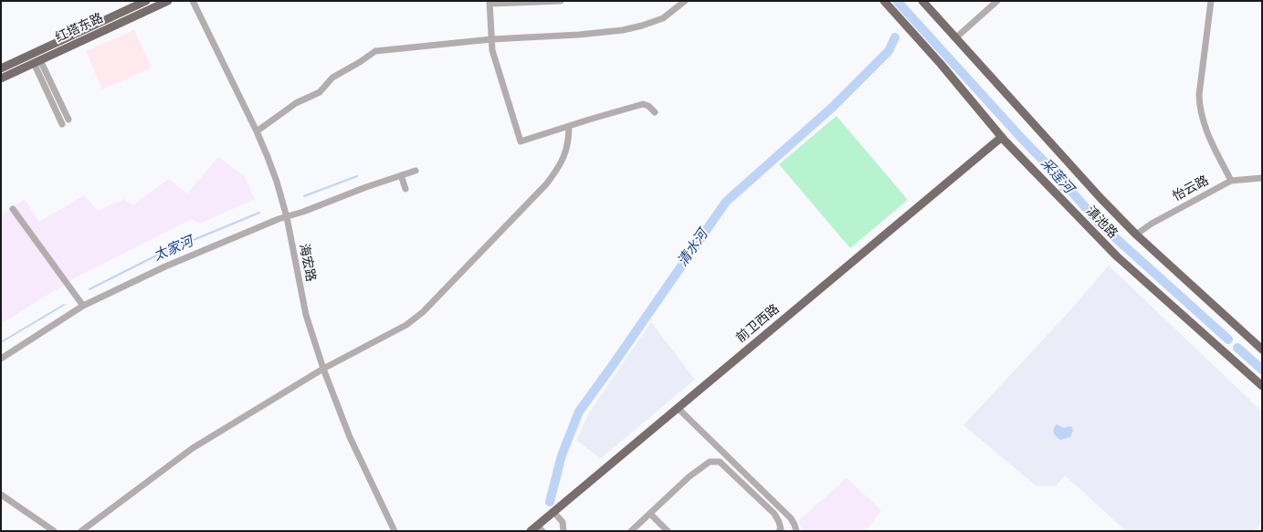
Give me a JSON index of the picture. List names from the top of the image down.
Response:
{
  "streets": {
    "main road": ["红塔东路", "滇池路", "前卫西路"],
    "street": ["怡云路", "海宏路"]
  },
  "crossings": [
    ["怡云路", "滇池路"],
    ["滇池路", "前卫西路"]
  ],
  "water": ["采莲河", "清水河", "太家河"]
}
